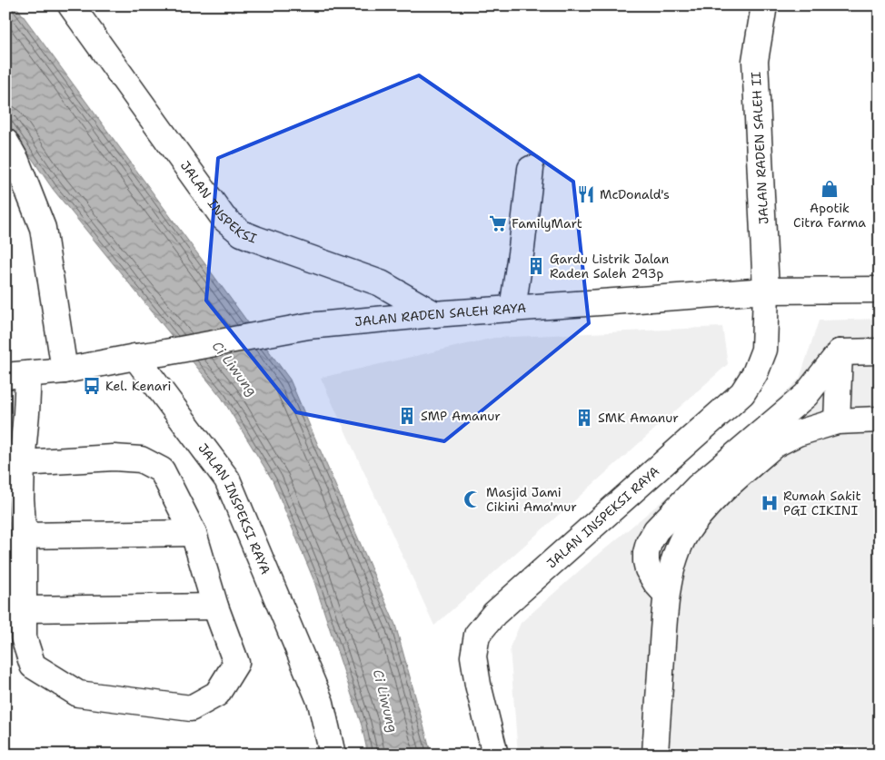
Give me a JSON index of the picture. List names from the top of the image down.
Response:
{
  "streets": {
    "street": [
      "JALAN RADEN SALEH II",
      "JALAN INSPEKSI",
      "JALAN RADEN SALEH RAYA",
      "JALAN INSPEKSI RAYA"
    ]
  },
  "crossings": [
    ["JALAN RADEN SALEH II", "JALAN RADEN SALEH RAYA"],
    ["JALAN RADEN SALEH II", "JALAN INSPEKSI RAYA"],
    ["JALAN INSPEKSI", "JALAN RADEN SALEH RAYA"],
    ["JALAN RADEN SALEH RAYA", "JALAN INSPEKSI RAYA"]
  ],
  "water": ["Ci Liwung"],
  "places": {
    "shop": ["Apotik Citra Farma"],
    "restaurant": ["McDonald's"],
    "supermarket": ["FamilyMart"],
    "building": ["Gardu Listrik Jalan Raden Saleh 293p", "SMP Amanur", "SMK Amanur"],
    "bus stop": ["Kel. Kenari"],
    "mosque": ["Masjid Jami Cikini Ama'mur"],
    "hospital": ["Rumah Sakit PGI CIKINI"]
  }
}
